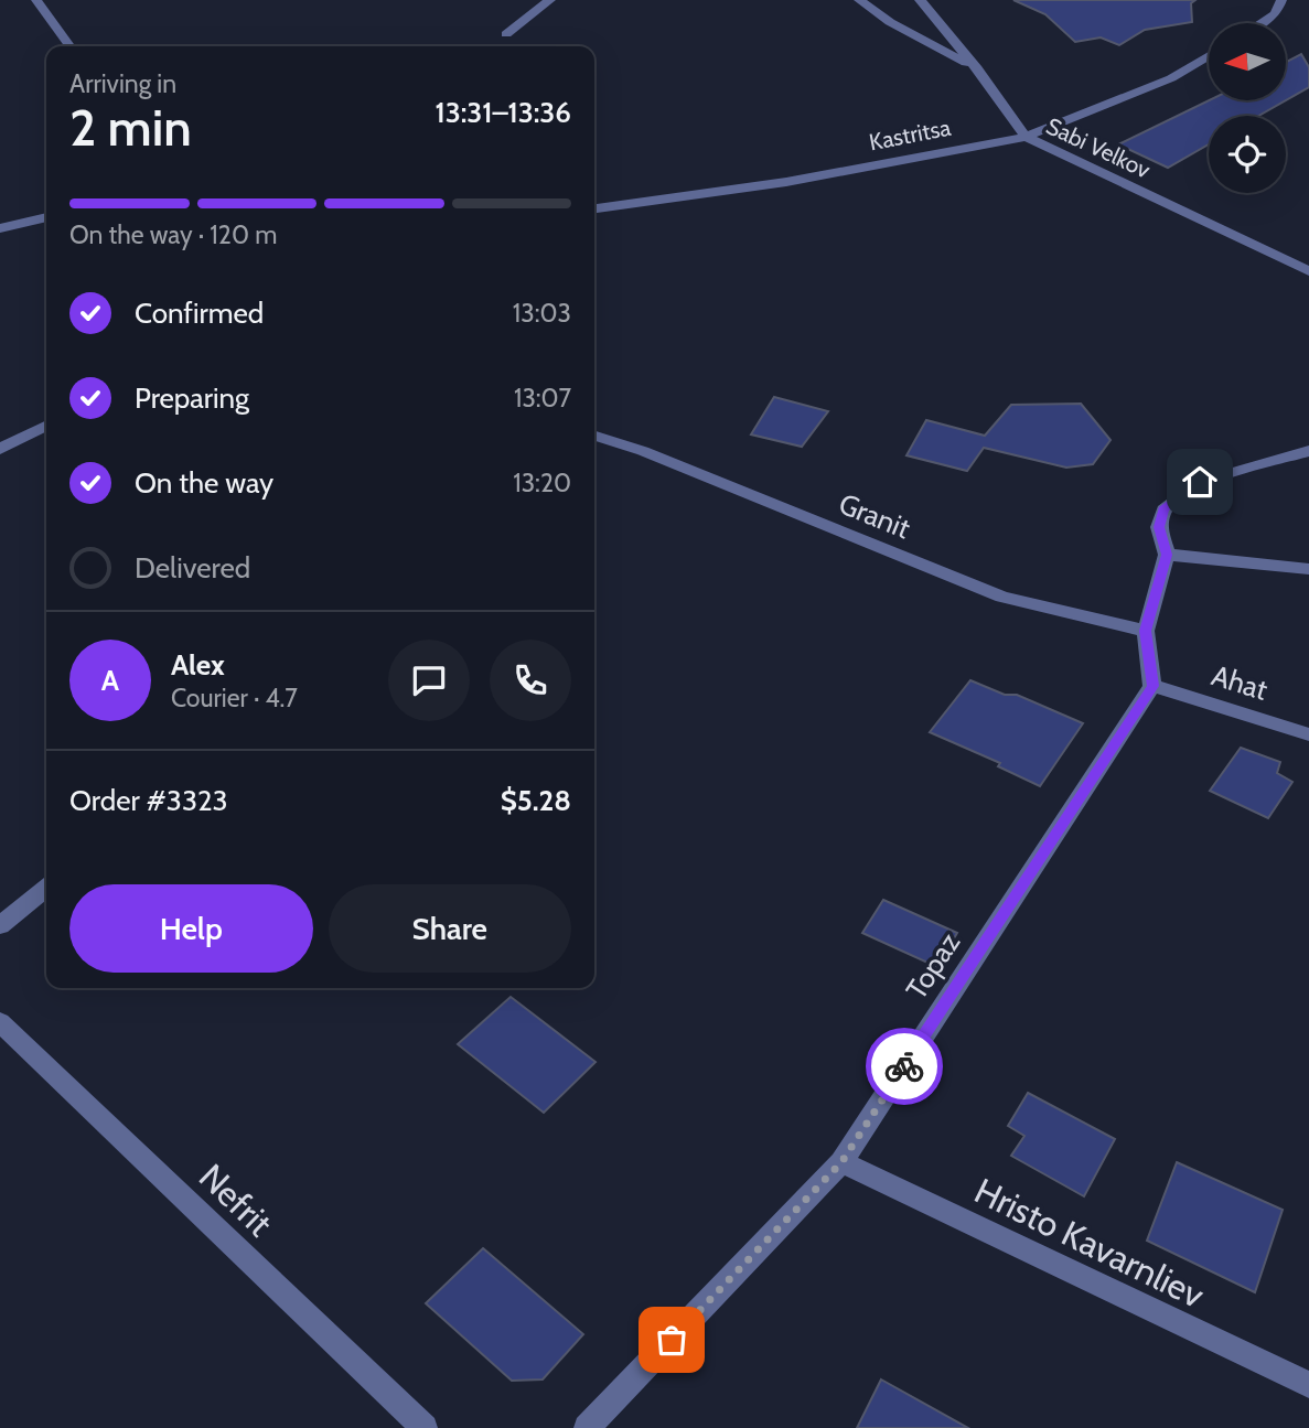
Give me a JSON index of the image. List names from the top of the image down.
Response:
{
  "streets": {
    "street": [
      "Kastritsa",
      "Sabi Velkov",
      "Granit",
      "Ahat",
      "Topaz",
      "Nefrit",
      "Hristo Kavarnliev"
    ]
  },
  "crossings": [
    ["Kastritsa", "Sabi Velkov"],
    ["Ahat", "Topaz"],
    ["Topaz", "Hristo Kavarnliev"]
  ],
  "north": "left",
  "page": {
    "heading": ["2 min", "Arriving in", "13:31–13:36"],
    "panel": [
      "Alex",
      "Courier · 4.7",
      "Order #3323",
      "$5.28"
    ],
    "bar": "On the way · 120 m",
    "list": [
      ["Confirmed", "13:03"],
      ["Preparing", "13:07"],
      ["On the way", "13:20"],
      "Delivered"
    ],
    "round": "A",
    "buttons": ["Help", "Share"]
  }
}
